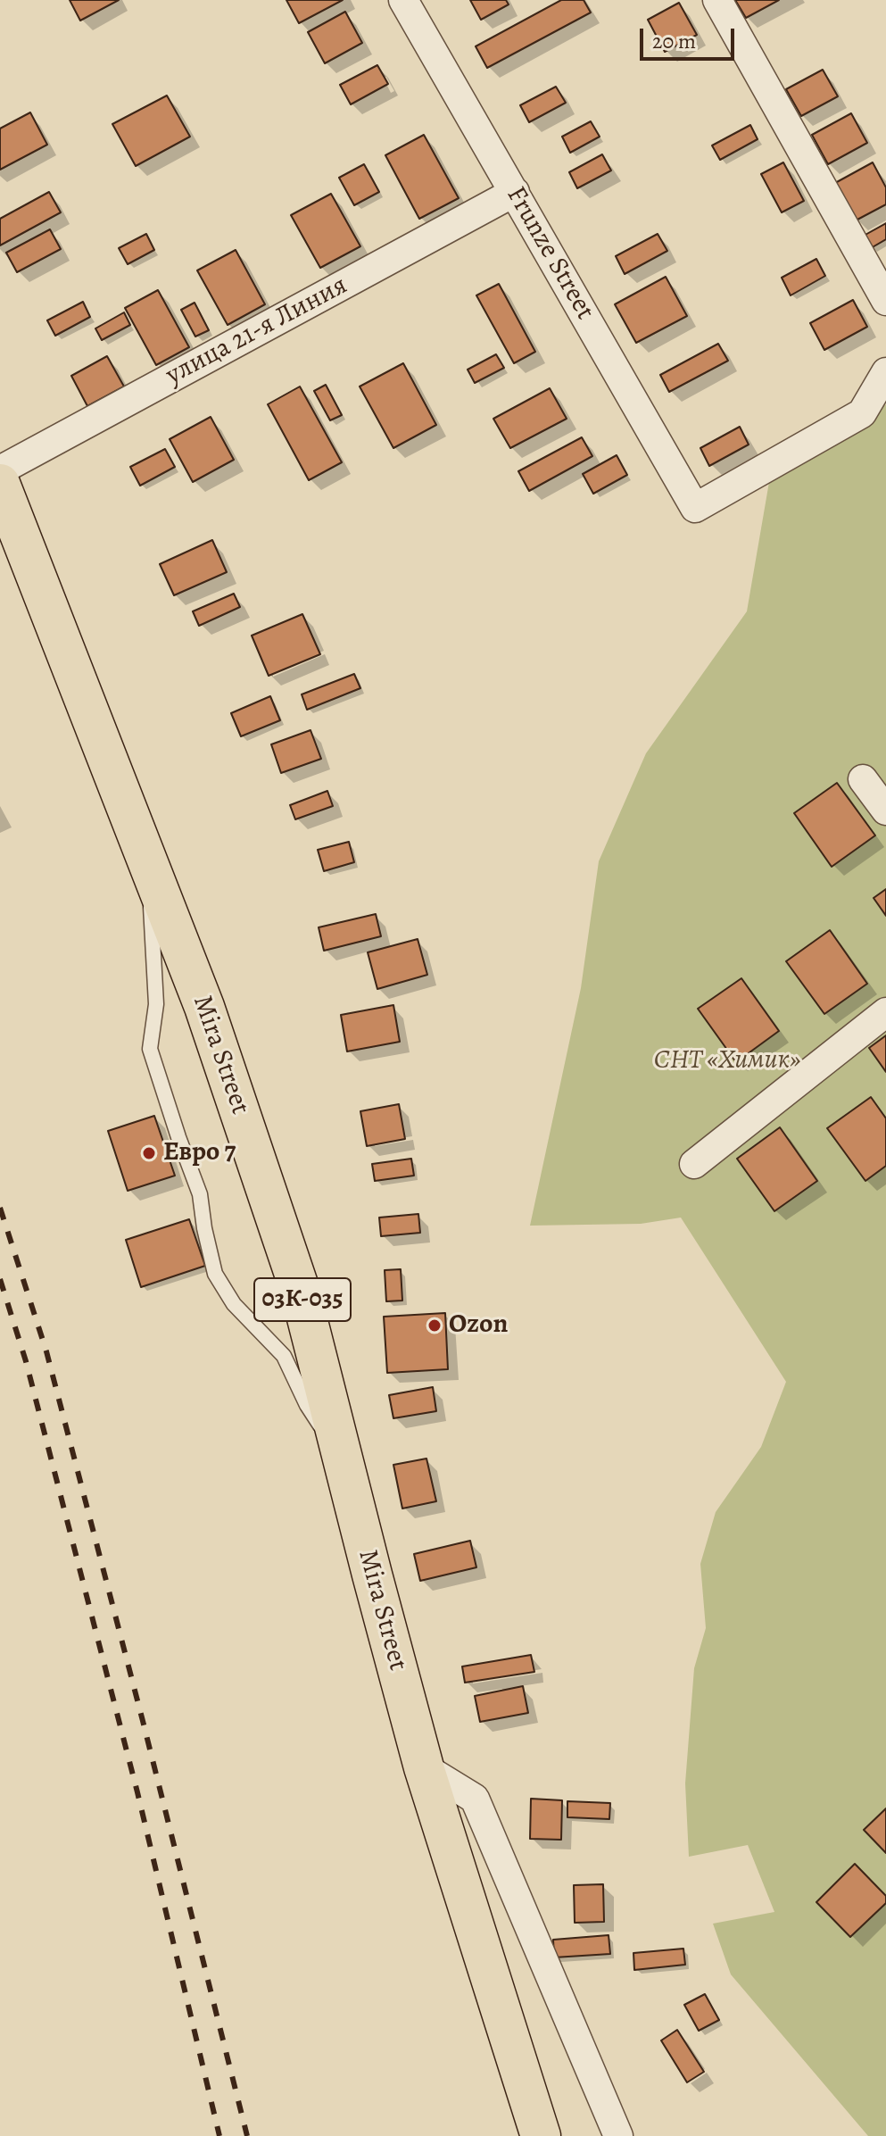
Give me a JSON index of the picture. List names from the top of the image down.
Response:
{
  "streets": {
    "main road": ["Mira Street", "03К-035"],
    "street": ["Frunze Street", "улица 21-я Линия"]
  },
  "crossings": [
    ["Frunze Street", "улица 21-я Линия"]
  ],
  "parks": ["СНТ «Химик»"],
  "places": ["Евро 7", "Ozon"],
  "scale_bar": "20 m"
}
